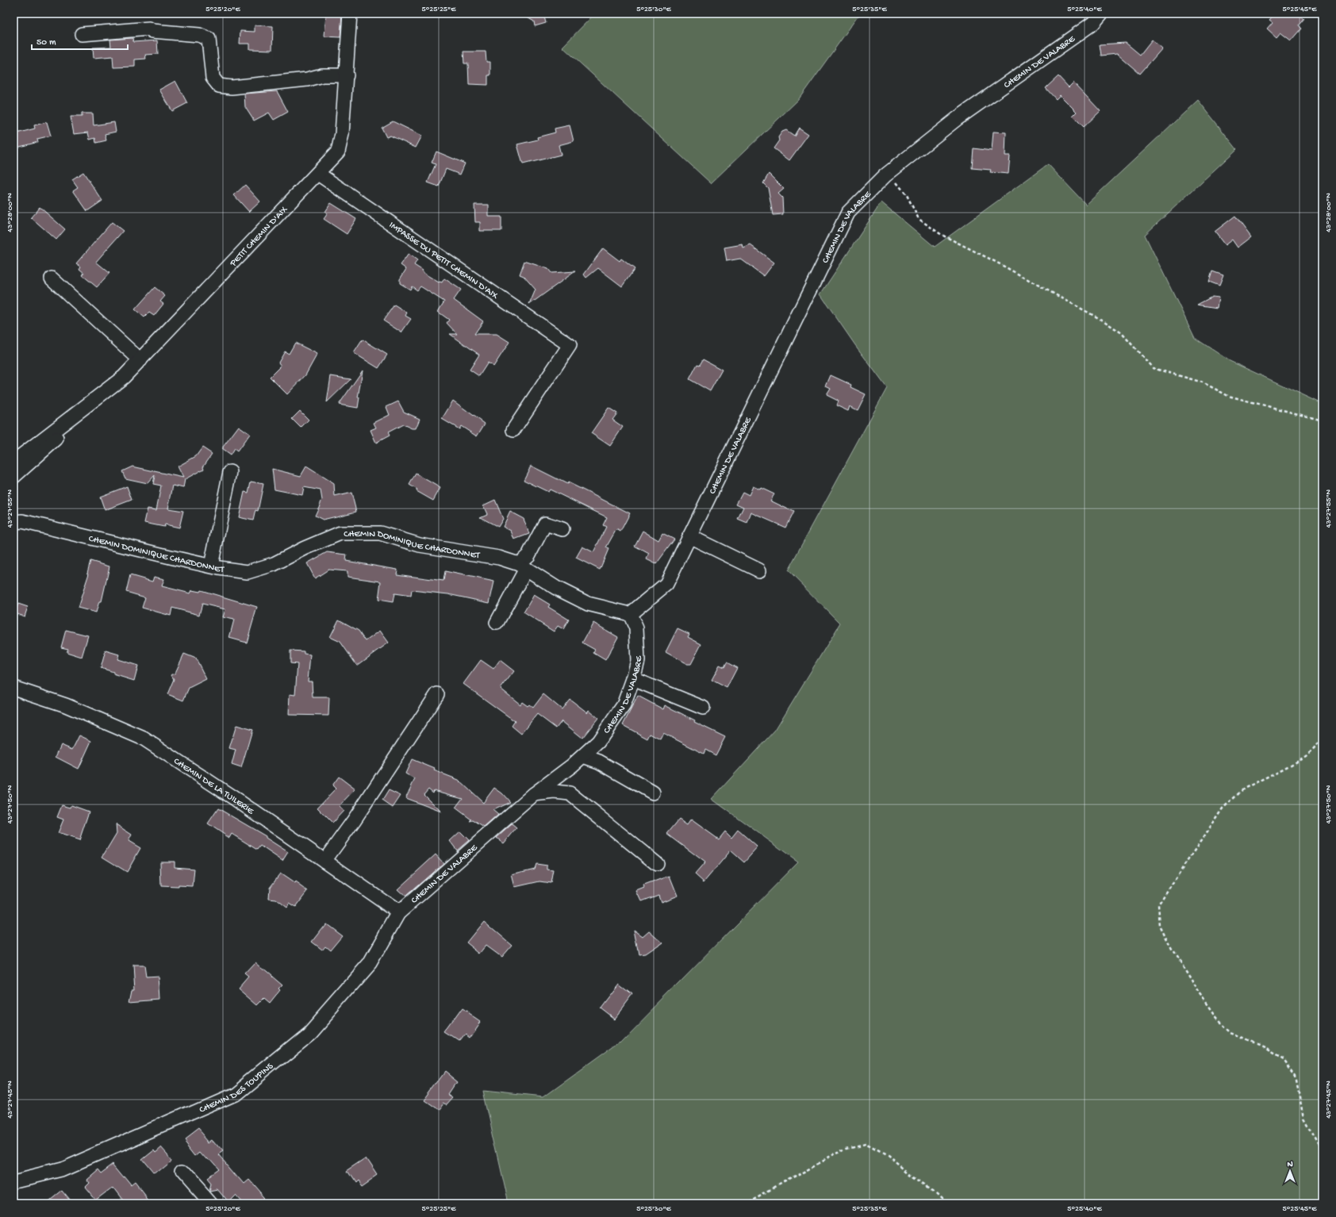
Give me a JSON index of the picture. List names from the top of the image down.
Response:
{
  "streets": {
    "street": [
      "CHEMIN DE VALABRE",
      "PETIT CHEMIN D'AIX",
      "IMPASSE DU PETIT CHEMIN D'AIX",
      "CHEMIN DOMINIQUE CHARDONNET",
      "CHEMIN DE LA TUILERIE",
      "CHEMIN DES TOUPINS"
    ]
  },
  "crossings": [
    ["CHEMIN DE VALABRE", "CHEMIN DOMINIQUE CHARDONNET"],
    ["CHEMIN DE VALABRE", "CHEMIN DE LA TUILERIE"],
    ["CHEMIN DE VALABRE", "CHEMIN DES TOUPINS"],
    ["PETIT CHEMIN D'AIX", "IMPASSE DU PETIT CHEMIN D'AIX"],
    ["CHEMIN DE LA TUILERIE", "CHEMIN DES TOUPINS"]
  ],
  "scale_bar": "50 m",
  "north": "top",
  "coordinates": [
    "5°25'20\"E",
    "5°25'25\"E",
    "5°25'30\"E",
    "5°25'35\"E",
    "5°25'40\"E",
    "5°25'45\"E",
    "43°28'00\"N",
    "43°27'55\"N",
    "43°27'50\"N",
    "43°27'45\"N"
  ]
}
